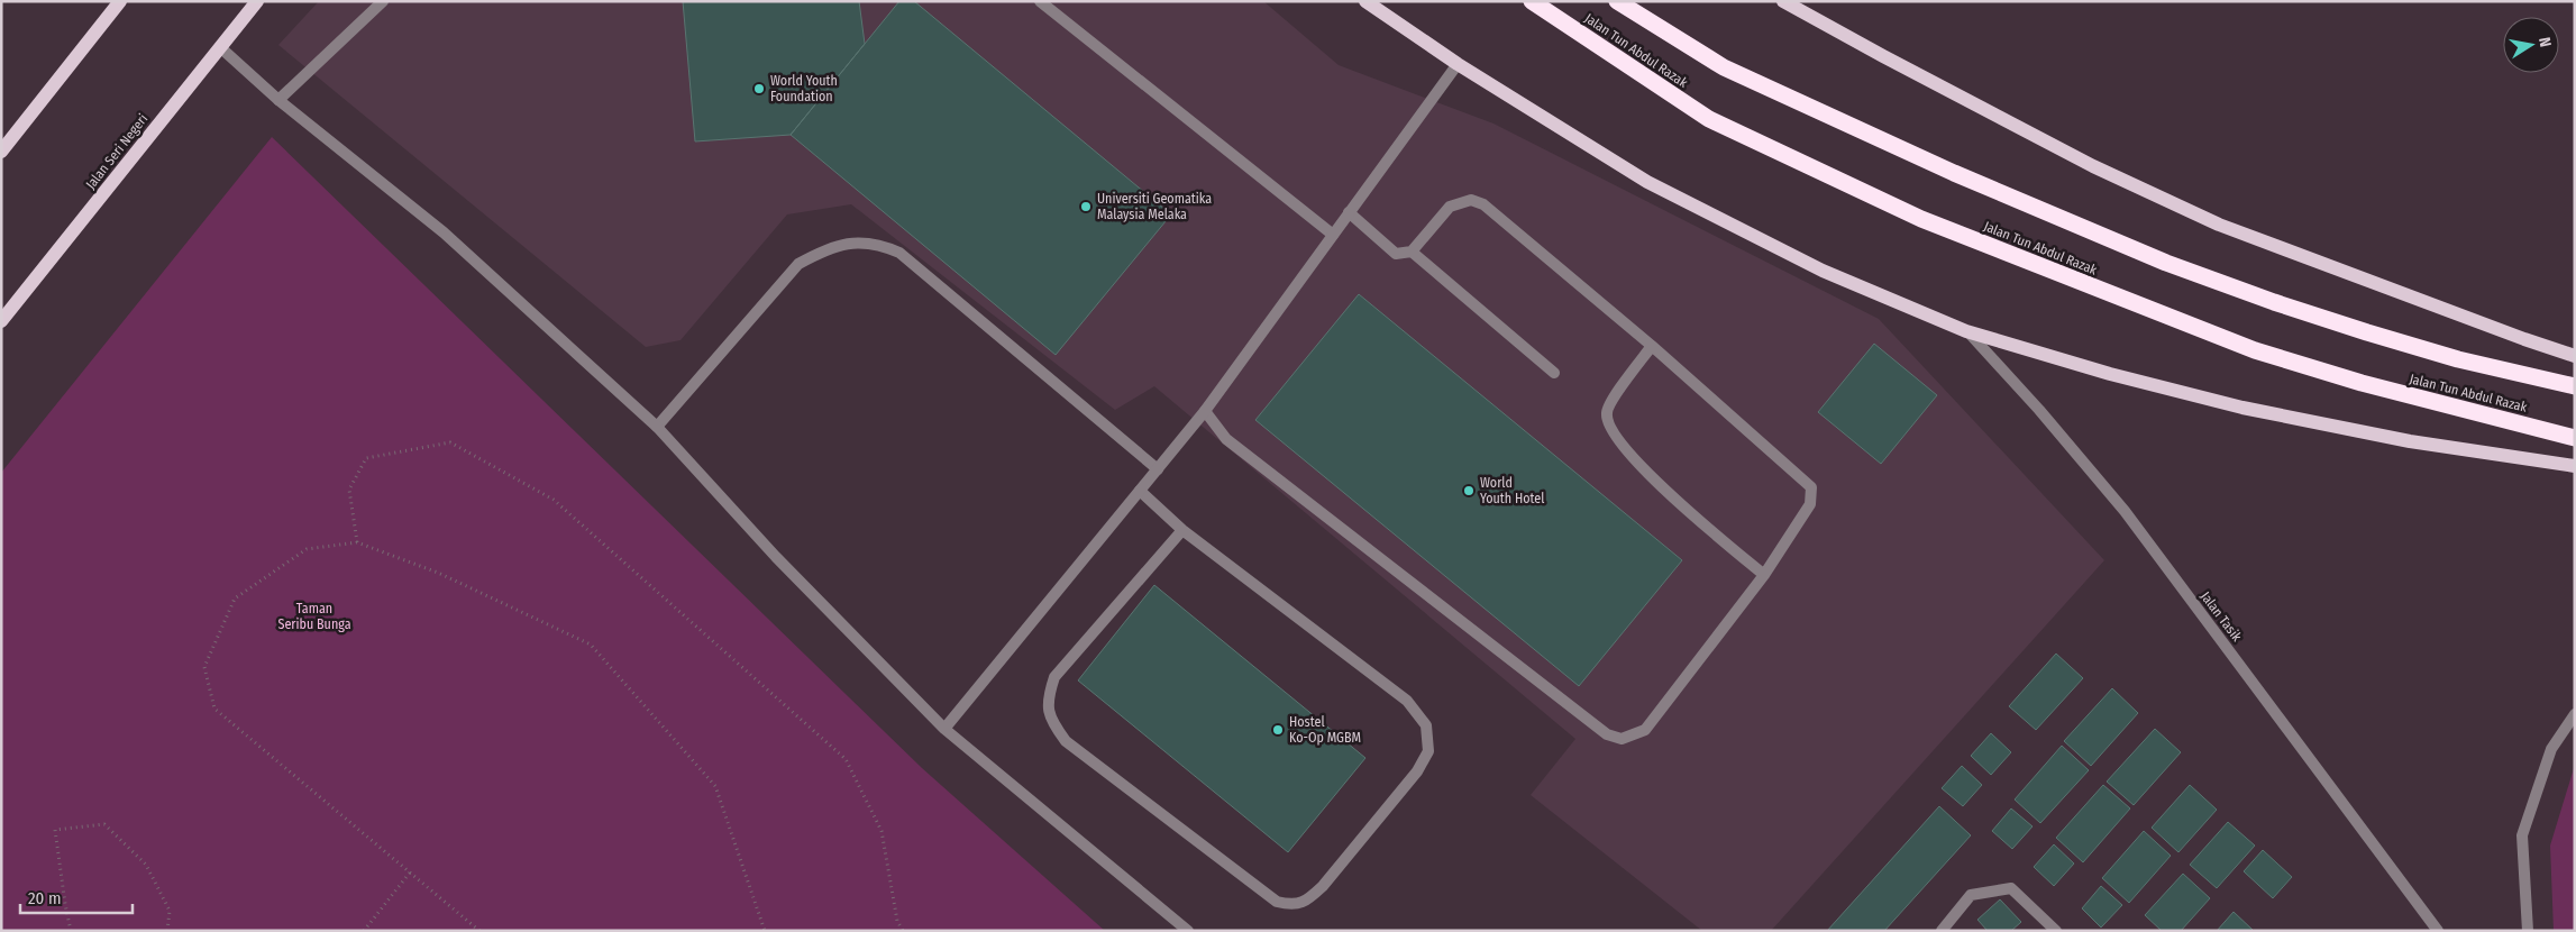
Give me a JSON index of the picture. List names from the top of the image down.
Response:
{
  "streets": {
    "highway": ["Jalan Tun Abdul Razak"],
    "main road": ["Jalan Seri Negeri"],
    "street": ["Jalan Tasik"]
  },
  "parks": ["Taman Seribu Bunga"],
  "places": [
    "World Youth Foundation",
    "Universiti Geomatika Malaysia Melaka",
    "World Youth Hotel",
    "Hostel Ko-Op MGBM"
  ],
  "scale_bar": "20 m",
  "north": "right"
}
